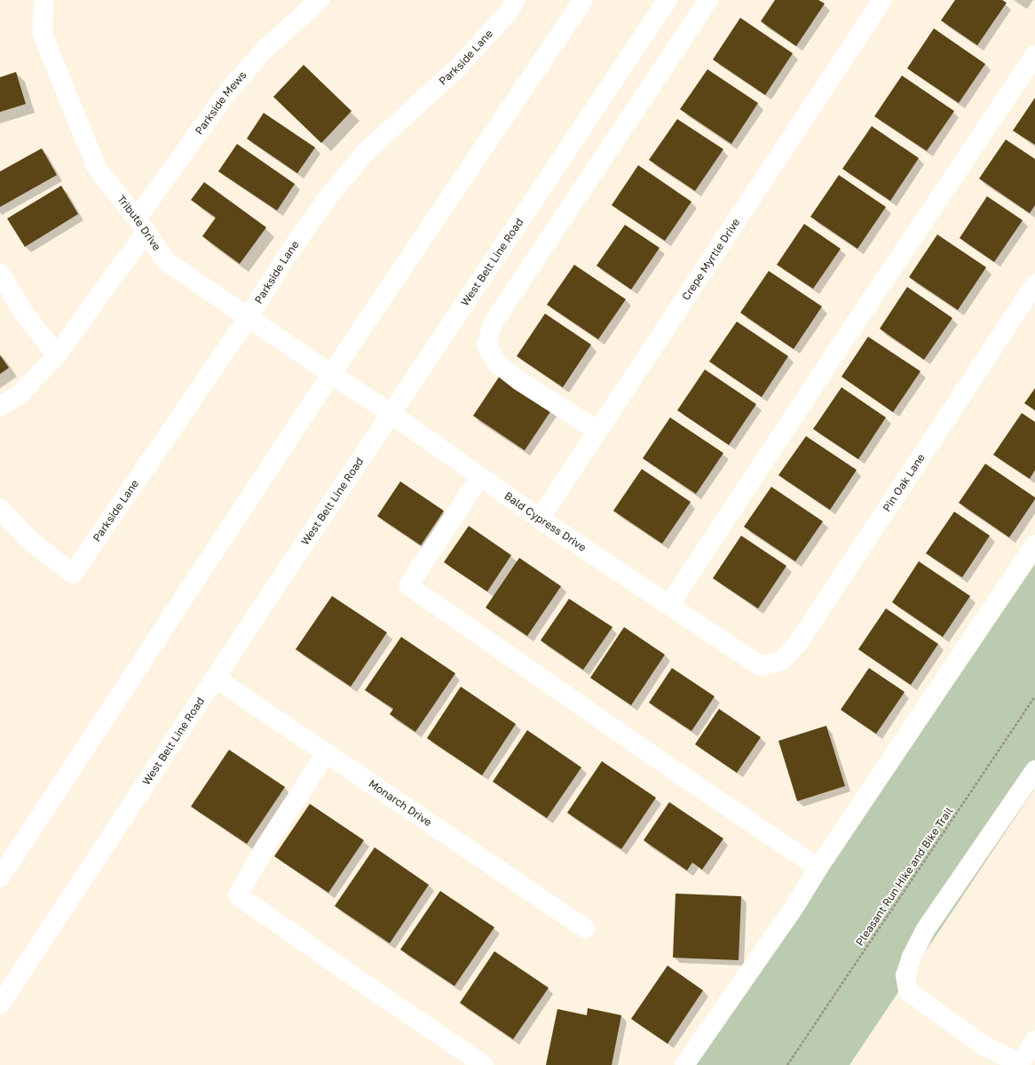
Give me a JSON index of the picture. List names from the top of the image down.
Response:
{
  "streets": {
    "street": [
      "Parkside Lane",
      "Parkside Mews",
      "Tribute Drive",
      "Crepe Myrtle Drive",
      "West Belt Line Road",
      "Pin Oak Lane",
      "Bald Cypress Drive",
      "Monarch Drive"
    ],
    "path": ["Pleasant Run Hike and Bike Trail"]
  },
  "crossings": [
    ["Parkside Lane", "Tribute Drive"],
    ["Parkside Mews", "Tribute Drive"],
    ["Tribute Drive", "Bald Cypress Drive"],
    ["Crepe Myrtle Drive", "Bald Cypress Drive"],
    ["West Belt Line Road", "Bald Cypress Drive"],
    ["West Belt Line Road", "Monarch Drive"],
    ["Pin Oak Lane", "Bald Cypress Drive"]
  ]
}
